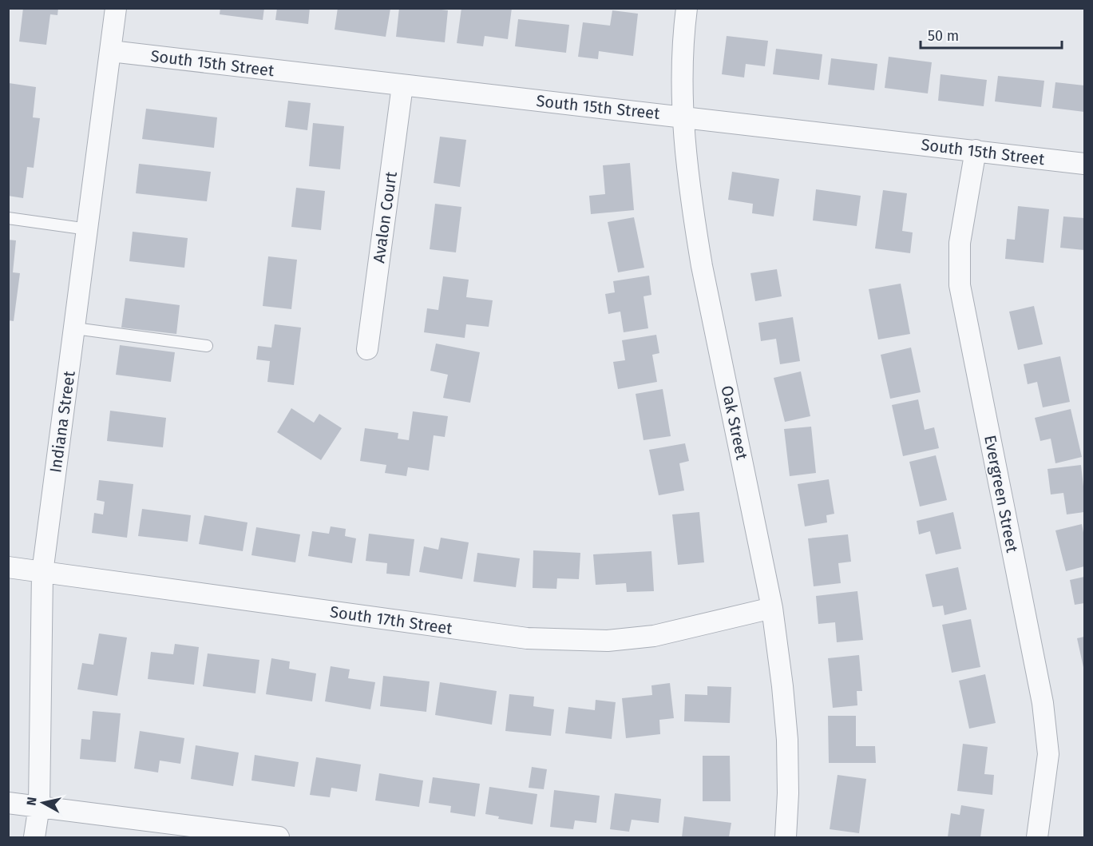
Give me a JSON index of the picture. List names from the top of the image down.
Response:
{
  "streets": {
    "street": [
      "South 15th Street",
      "Avalon Court",
      "Indiana Street",
      "Oak Street",
      "Evergreen Street",
      "South 17th Street"
    ]
  },
  "crossings": [
    ["South 15th Street", "Avalon Court"],
    ["South 15th Street", "Indiana Street"],
    ["South 15th Street", "Oak Street"],
    ["South 15th Street", "Evergreen Street"],
    ["Indiana Street", "South 17th Street"],
    ["Oak Street", "South 17th Street"]
  ],
  "scale_bar": "50 m",
  "north": "left"
}
